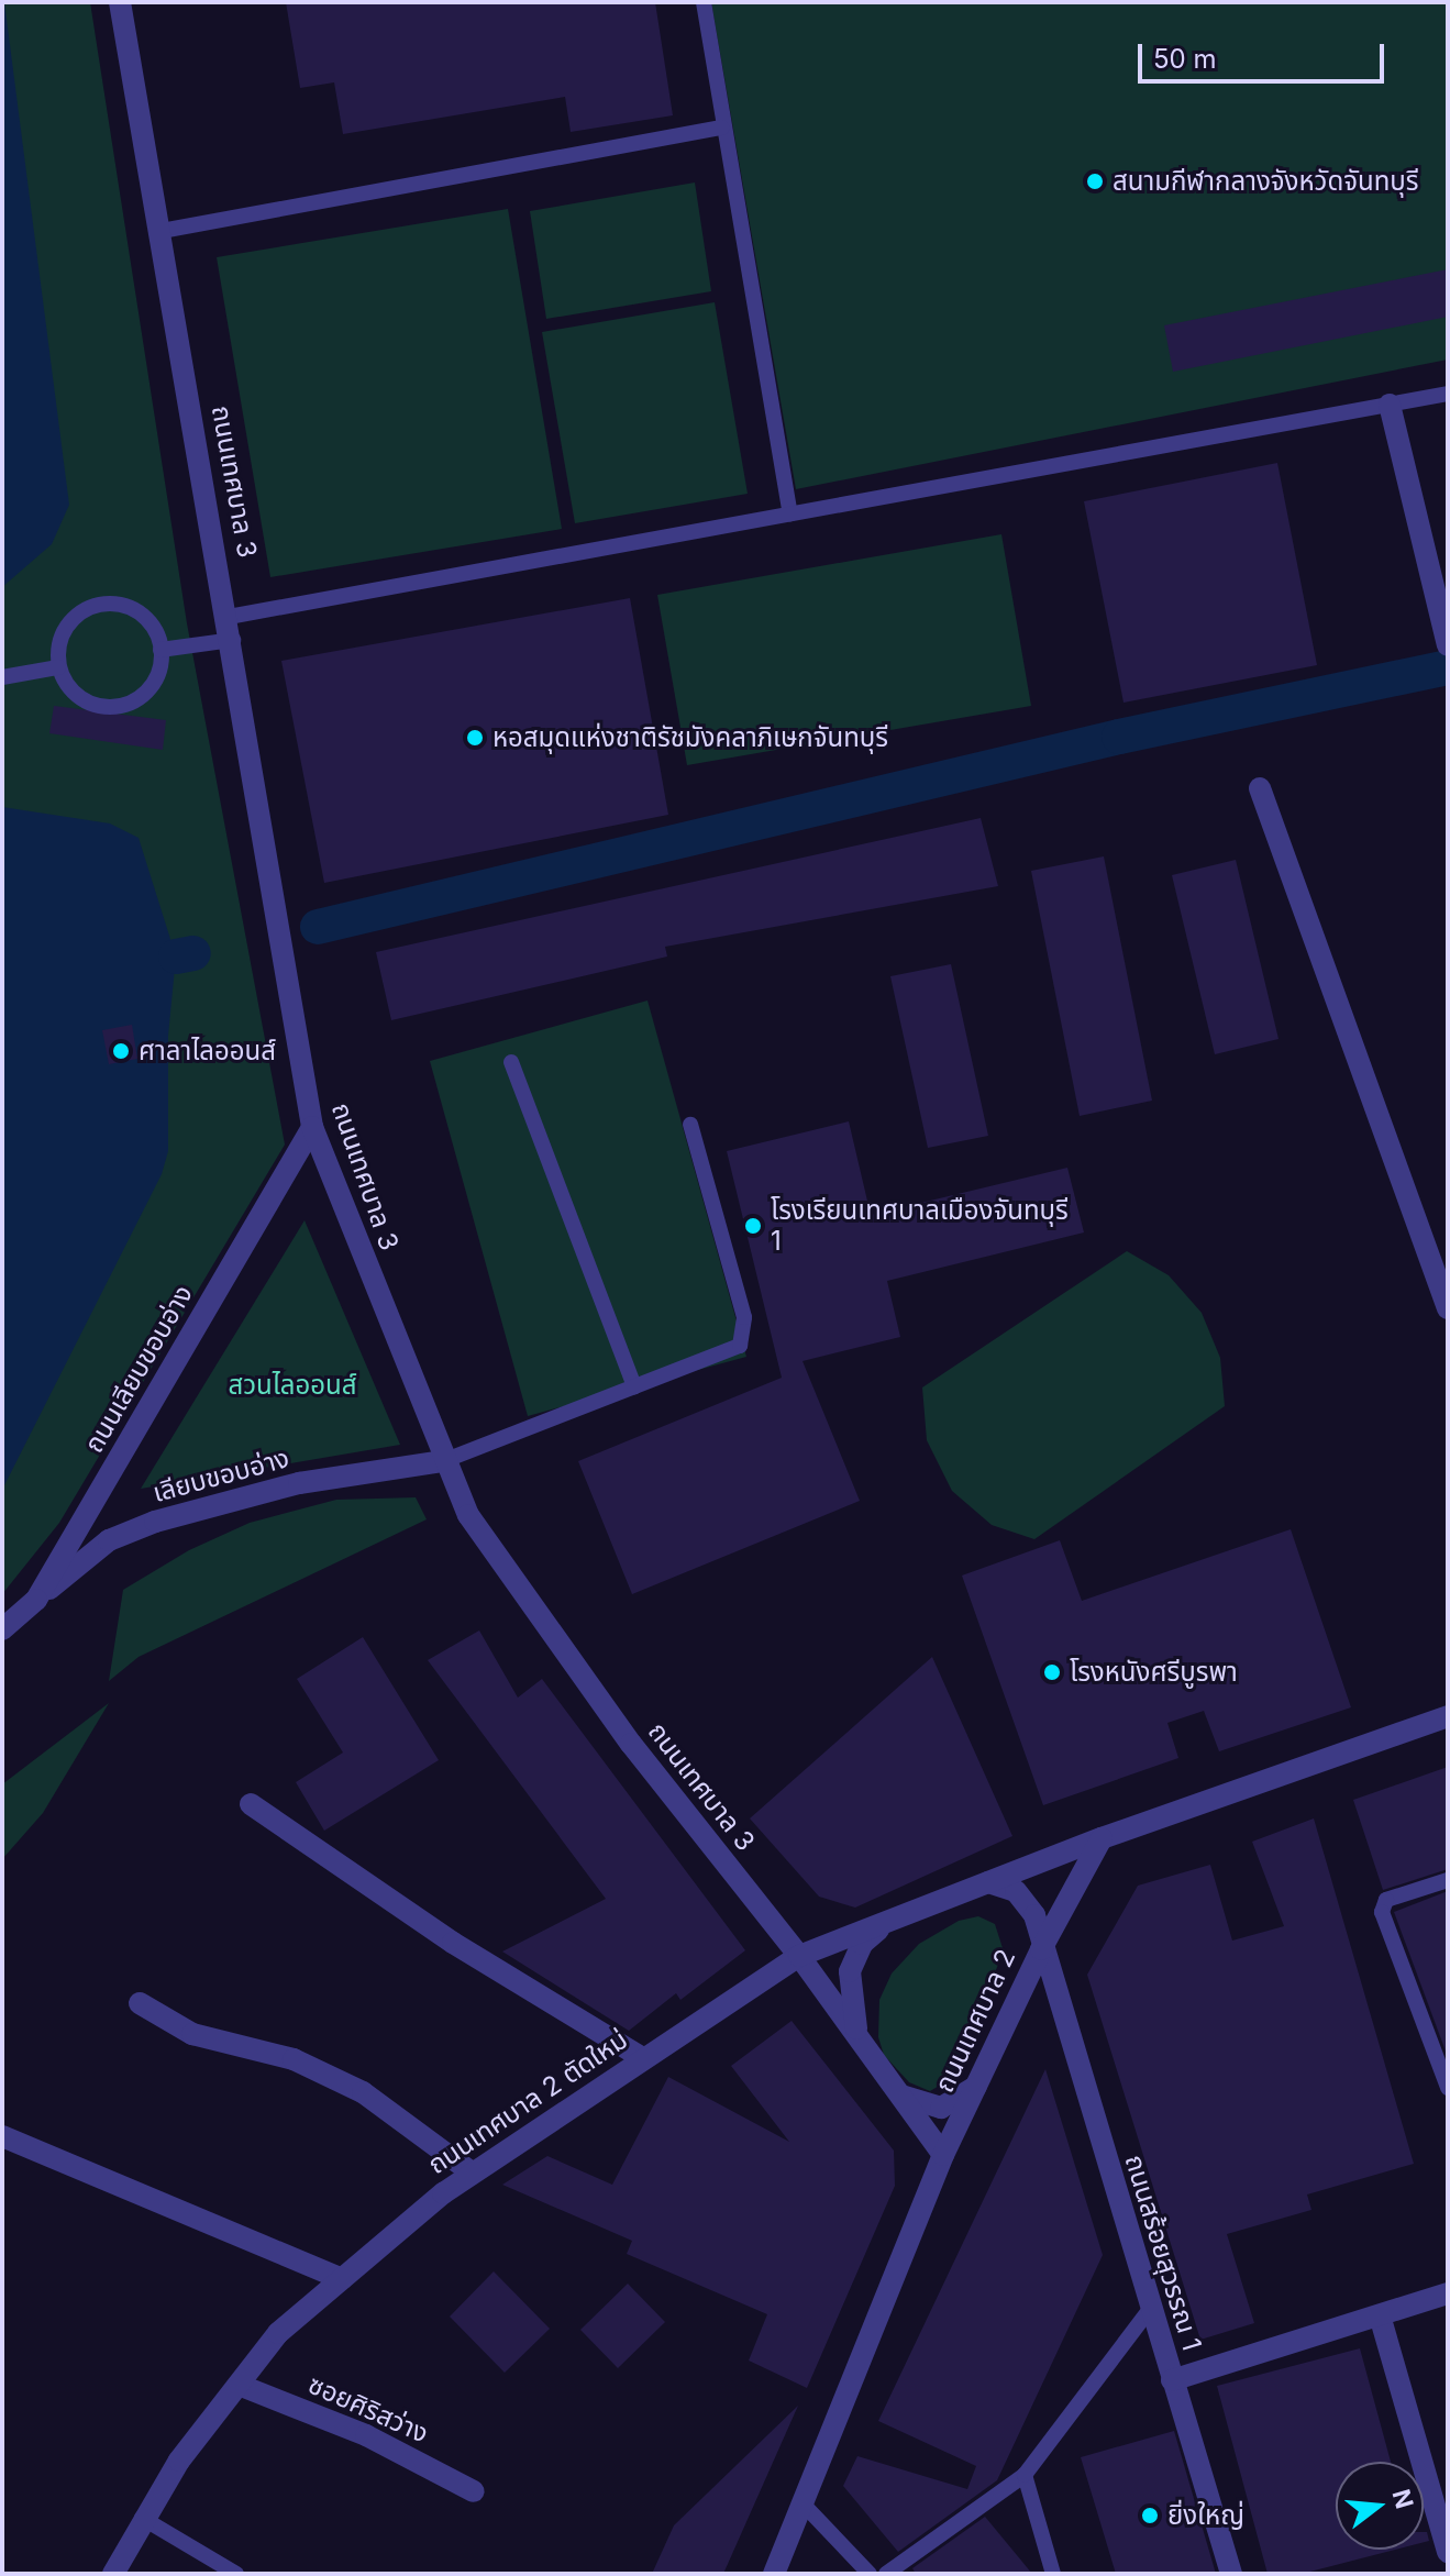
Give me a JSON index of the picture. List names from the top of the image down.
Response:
{
  "streets": {
    "street": [
      "ถนนเทศบาล 3",
      "ถนนเลียบขอบอ่าง",
      "เลียบขอบอ่าง",
      "ถนนเทศบาล 2",
      "ถนนเทศบาล 2 ตัดใหม่",
      "ถนนสร้อยสุวรรณ 1",
      "ซอยศิริสว่าง"
    ]
  },
  "crossings": [
    ["ถนนเทศบาล 3", "ถนนเลียบขอบอ่าง"],
    ["ถนนเทศบาล 3", "เลียบขอบอ่าง"],
    ["ถนนเทศบาล 3", "ถนนเทศบาล 2"],
    ["ถนนเทศบาล 3", "ถนนเทศบาล 2 ตัดใหม่"],
    ["ถนนเทศบาล 3", "ถนนสร้อยสุวรรณ 1"],
    ["ถนนเลียบขอบอ่าง", "เลียบขอบอ่าง"],
    ["ถนนเทศบาล 2", "ถนนเทศบาล 2 ตัดใหม่"],
    ["ถนนเทศบาล 2", "ถนนสร้อยสุวรรณ 1"],
    ["ถนนเทศบาล 2 ตัดใหม่", "ถนนสร้อยสุวรรณ 1"],
    ["ถนนเทศบาล 2 ตัดใหม่", "ซอยศิริสว่าง"]
  ],
  "parks": ["สวนไลออนส์"],
  "places": [
    "สนามกีฬากลางจังหวัดจันทบุรี",
    "หอสมุดแห่งชาติรัชมังคลาภิเษกจันทบุรี",
    "ศาลาไลออนส์",
    "โรงเรียนเทศบาลเมืองจันทบุรี 1",
    "โรงหนังศรีบูรพา",
    "ยิ่งใหญ่"
  ],
  "scale_bar": "50 m",
  "north": "right"
}
